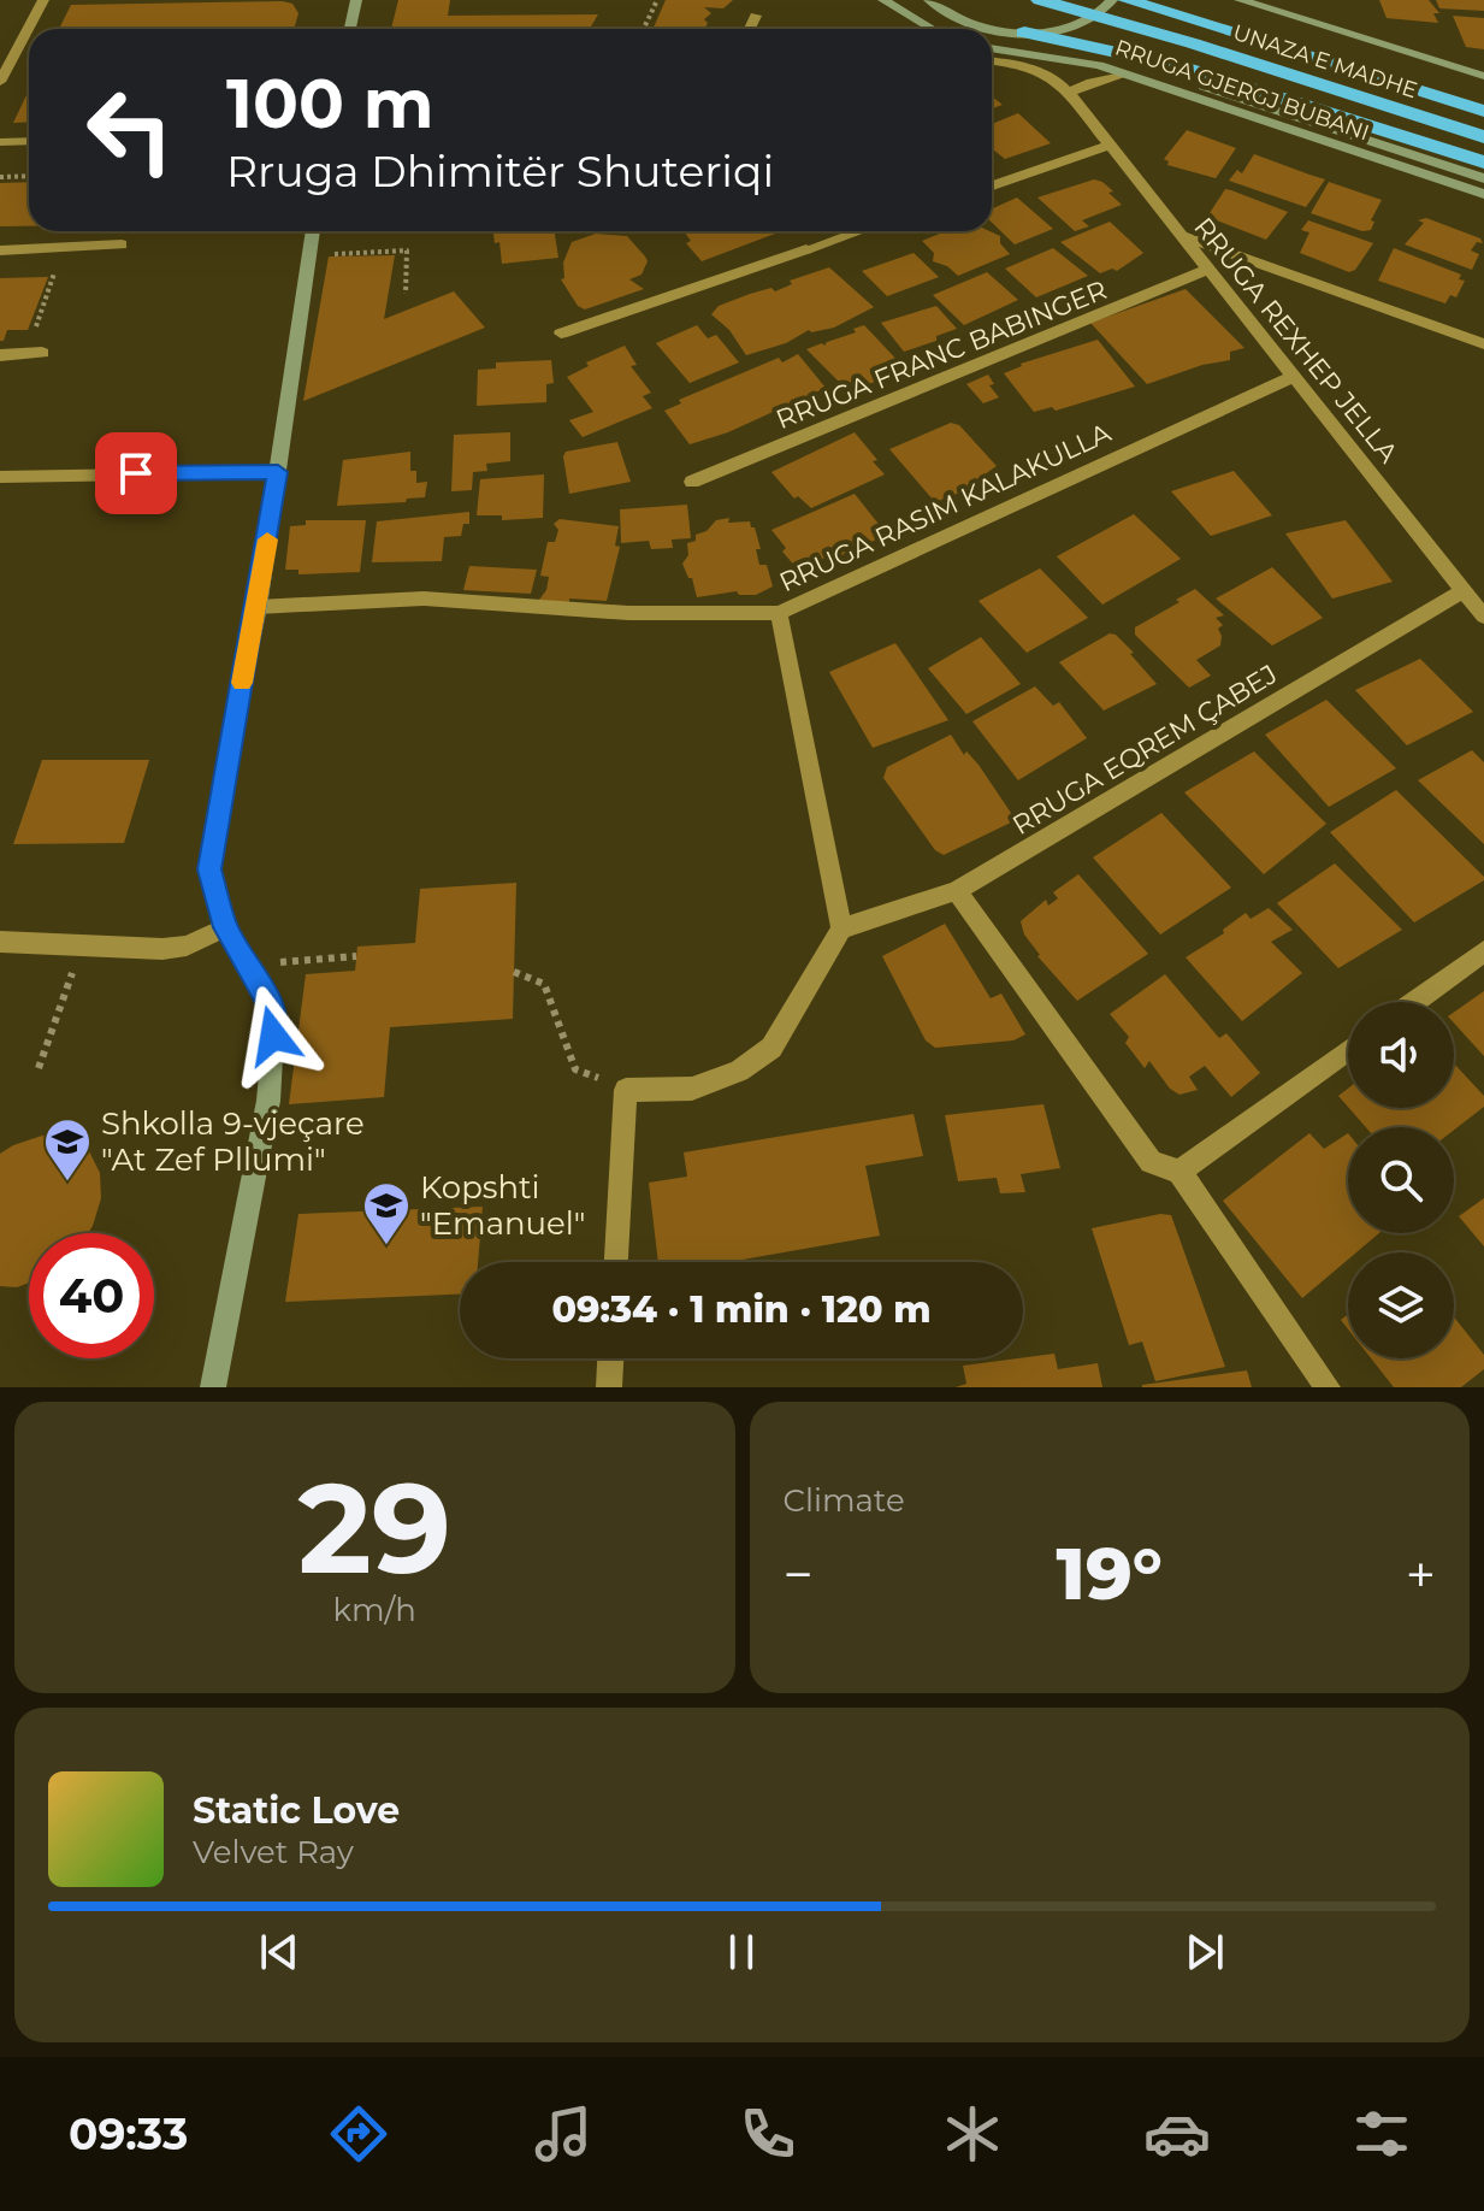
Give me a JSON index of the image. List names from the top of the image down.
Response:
{
  "streets": {
    "highway": ["UNAZA E MADHE"],
    "main road": ["RRUGA GJERGJ BUBANI"],
    "street": [
      "RRUGA REXHEP JELLA",
      "RRUGA FRANC BABINGER",
      "RRUGA RASIM KALAKULLA",
      "RRUGA EQREM ÇABEJ"
    ]
  },
  "crossings": [
    ["RRUGA REXHEP JELLA", "RRUGA FRANC BABINGER"],
    ["RRUGA REXHEP JELLA", "RRUGA RASIM KALAKULLA"],
    ["RRUGA REXHEP JELLA", "RRUGA EQREM ÇABEJ"]
  ],
  "places": {
    "school or university": ["Shkolla 9-vjeçare \"At Zef Pllumi\"", "Kopshti \"Emanuel\""]
  },
  "page": {
    "turn": ["100 m", "Rruga Dhimitër Shuteriqi"],
    "limit": "40",
    "trip": "09:34 · 1 min · 120 m",
    "tile": [
      ["29", "km/h"],
      "Climate"
    ],
    "heat": ["−", "19°", "+"],
    "song": ["Static Love", "Velvet Ray"],
    "tabs": "09:33"
  }
}
